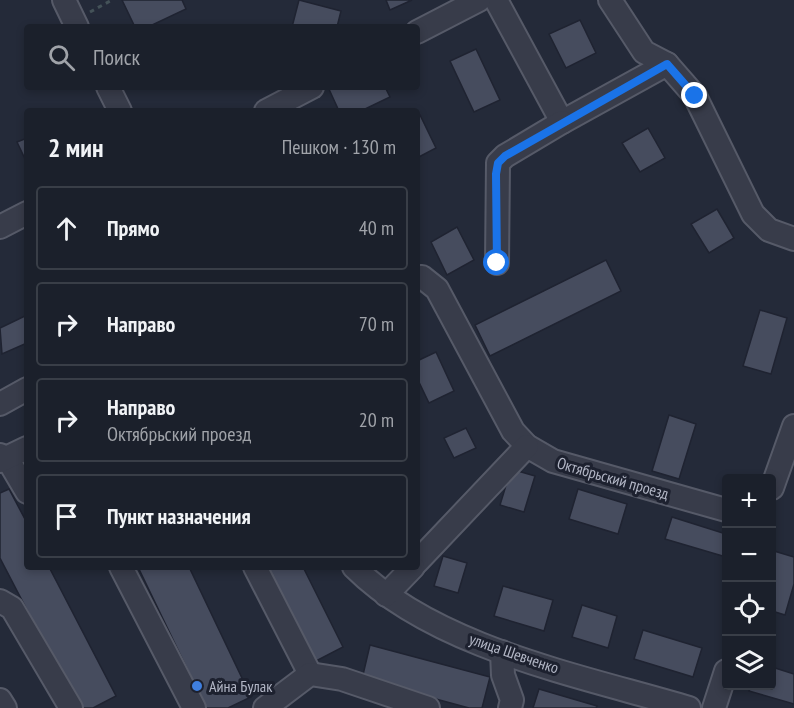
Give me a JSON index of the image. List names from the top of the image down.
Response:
{
  "streets": {
    "street": ["Октябрьский проезд", "улица Шевченко"]
  },
  "places": ["Айна Булак"],
  "page": {
    "search": "Поиск",
    "heading": ["2 мин", "Пешком · 130 m"],
    "list": [
      ["Прямо", "40 m"],
      ["Направо", "70 m"],
      ["Направо", "Октябрьский проезд", "20 m"],
      "Пункт назначения"
    ],
    "map_buttons": ["+", "−"]
  }
}
